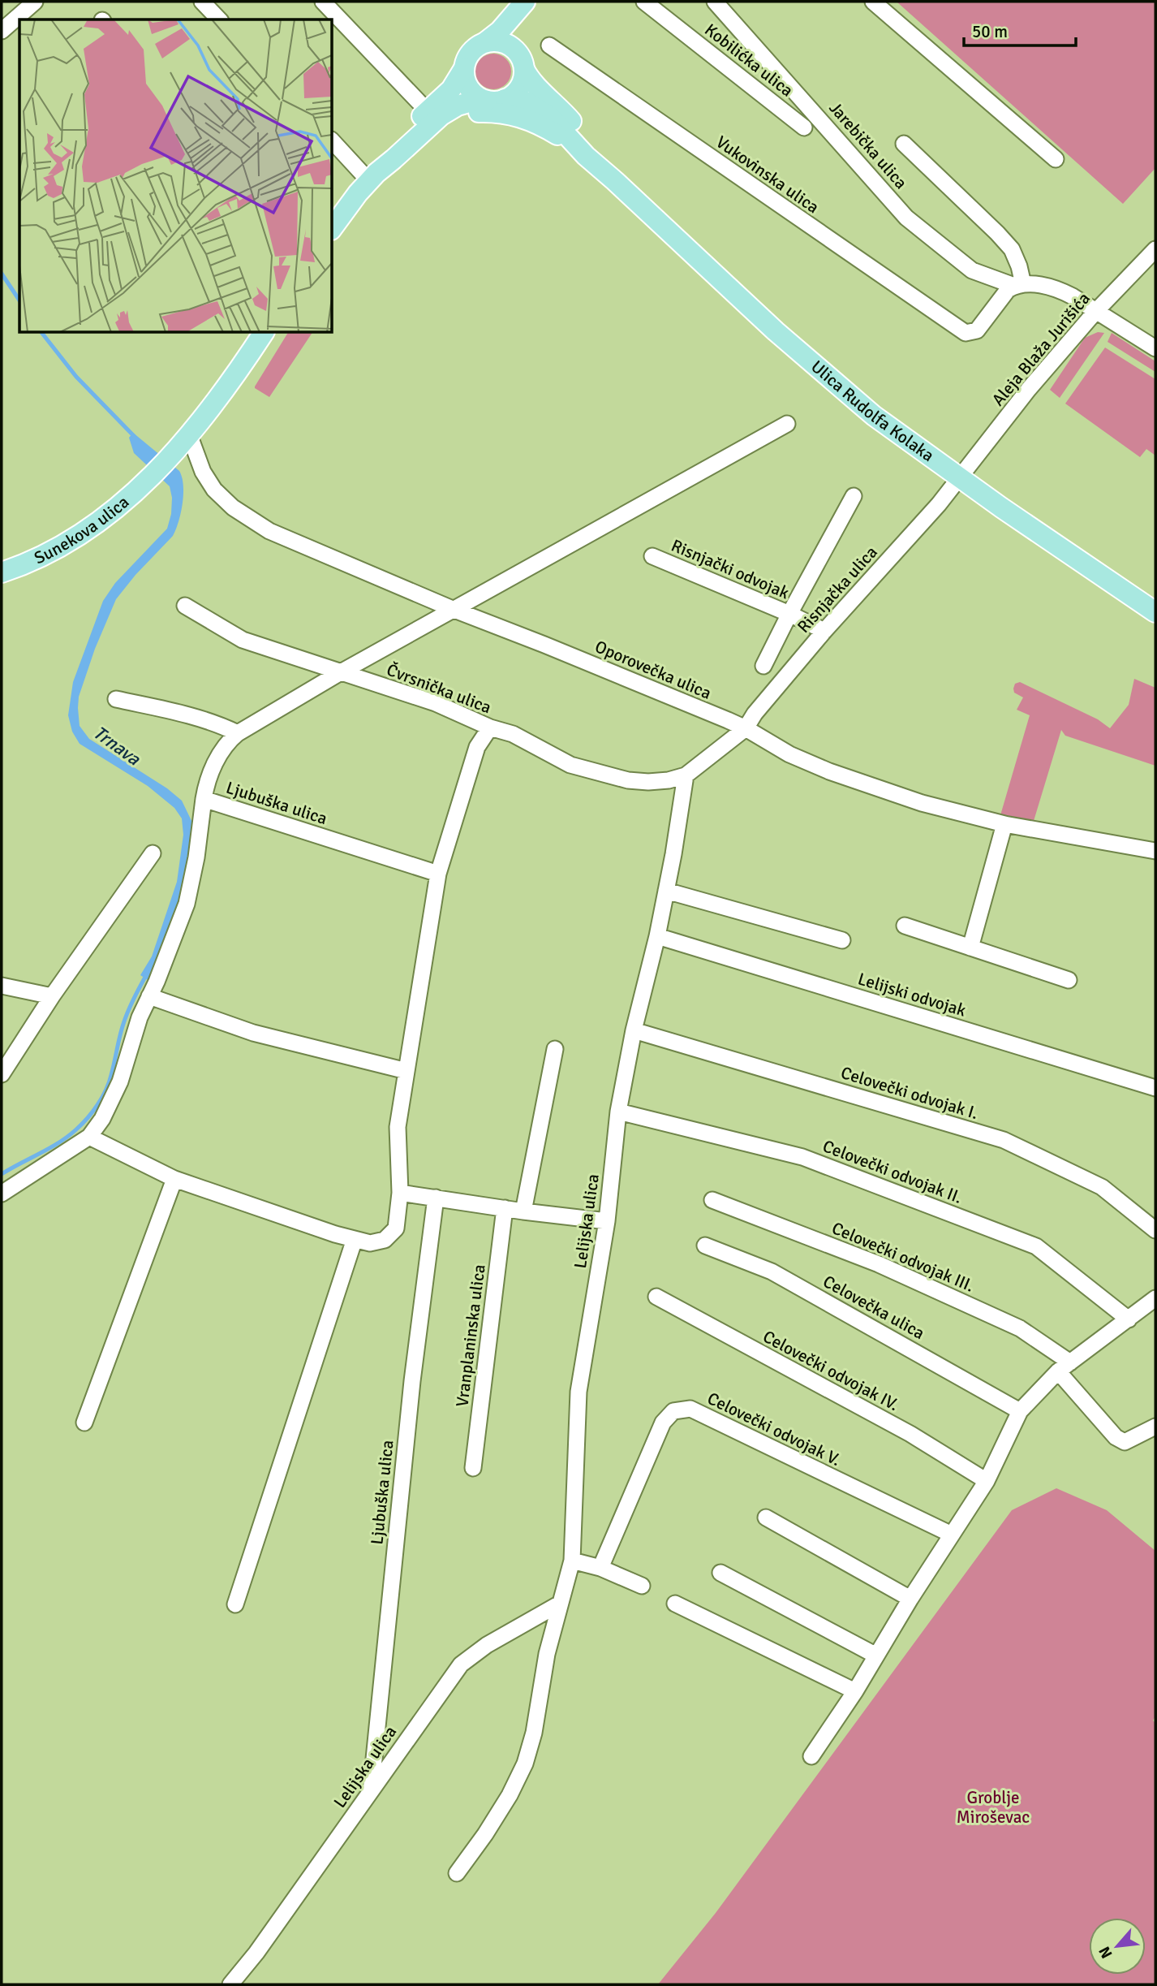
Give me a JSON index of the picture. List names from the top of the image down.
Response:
{
  "streets": {
    "main road": ["Ulica Rudolfa Kolaka", "Sunekova ulica"],
    "street": [
      "Kobilićka ulica",
      "Jarebička ulica",
      "Vukovinska ulica",
      "Aleja Blaža Jurišića",
      "Risnjački odvojak",
      "Risnjačka ulica",
      "Oporovečka ulica",
      "Čvrsnička ulica",
      "Ljubuška ulica",
      "Lelijski odvojak",
      "Celovečki odvojak I.",
      "Celovečki odvojak II.",
      "Lelijska ulica",
      "Celovečki odvojak III.",
      "Celovečka ulica",
      "Vranplaninska ulica",
      "Celovečki odvojak IV.",
      "Celovečki odvojak V."
    ]
  },
  "crossings": [
    ["Jarebička ulica", "Vukovinska ulica"],
    ["Jarebička ulica", "Aleja Blaža Jurišića"],
    ["Aleja Blaža Jurišića", "Ulica Rudolfa Kolaka"],
    ["Aleja Blaža Jurišića", "Risnjačka ulica"],
    ["Ulica Rudolfa Kolaka", "Risnjačka ulica"],
    ["Sunekova ulica", "Oporovečka ulica"],
    ["Risnjački odvojak", "Risnjačka ulica"],
    ["Risnjačka ulica", "Oporovečka ulica"],
    ["Čvrsnička ulica", "Lelijska ulica"],
    ["Ljubuška ulica", "Lelijska ulica"],
    ["Lelijski odvojak", "Lelijska ulica"],
    ["Celovečki odvojak I.", "Lelijska ulica"],
    ["Celovečki odvojak II.", "Lelijska ulica"]
  ],
  "water": ["Trnava"],
  "parks": ["Groblje Miroševac"],
  "scale_bar": "50 m",
  "north": "bottom left"
}
